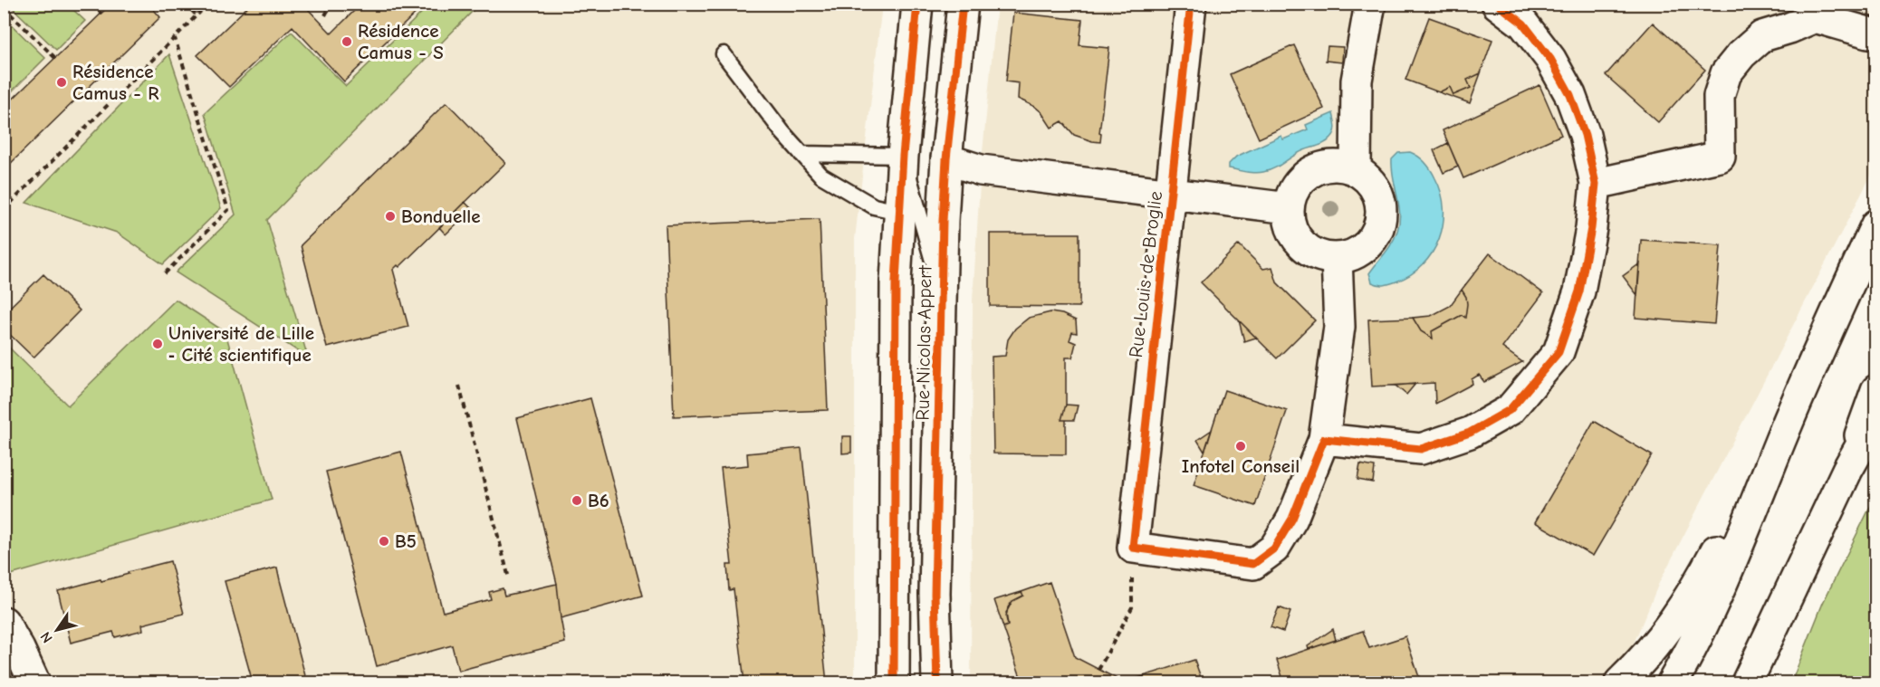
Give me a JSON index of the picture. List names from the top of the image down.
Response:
{
  "streets": {
    "main road": ["Rue Louis de Broglie", "Rue Nicolas Appert"]
  },
  "places": [
    "Résidence Camus - S",
    "Résidence Camus - R",
    "Bonduelle",
    "Université de Lille ‐ Cité scientifique",
    "Infotel Conseil",
    "B6",
    "B5"
  ],
  "north": "bottom left"
}
